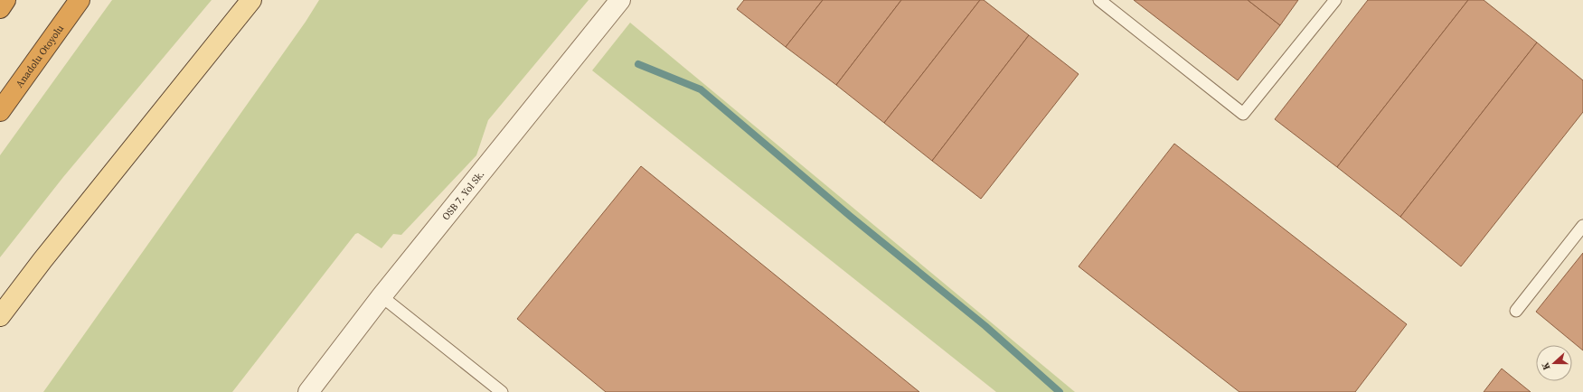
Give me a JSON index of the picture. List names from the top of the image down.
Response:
{
  "streets": {
    "highway": ["Anadolu Otoyolu"],
    "street": ["OSB 7. Yol Sk."]
  },
  "north": "left"
}
